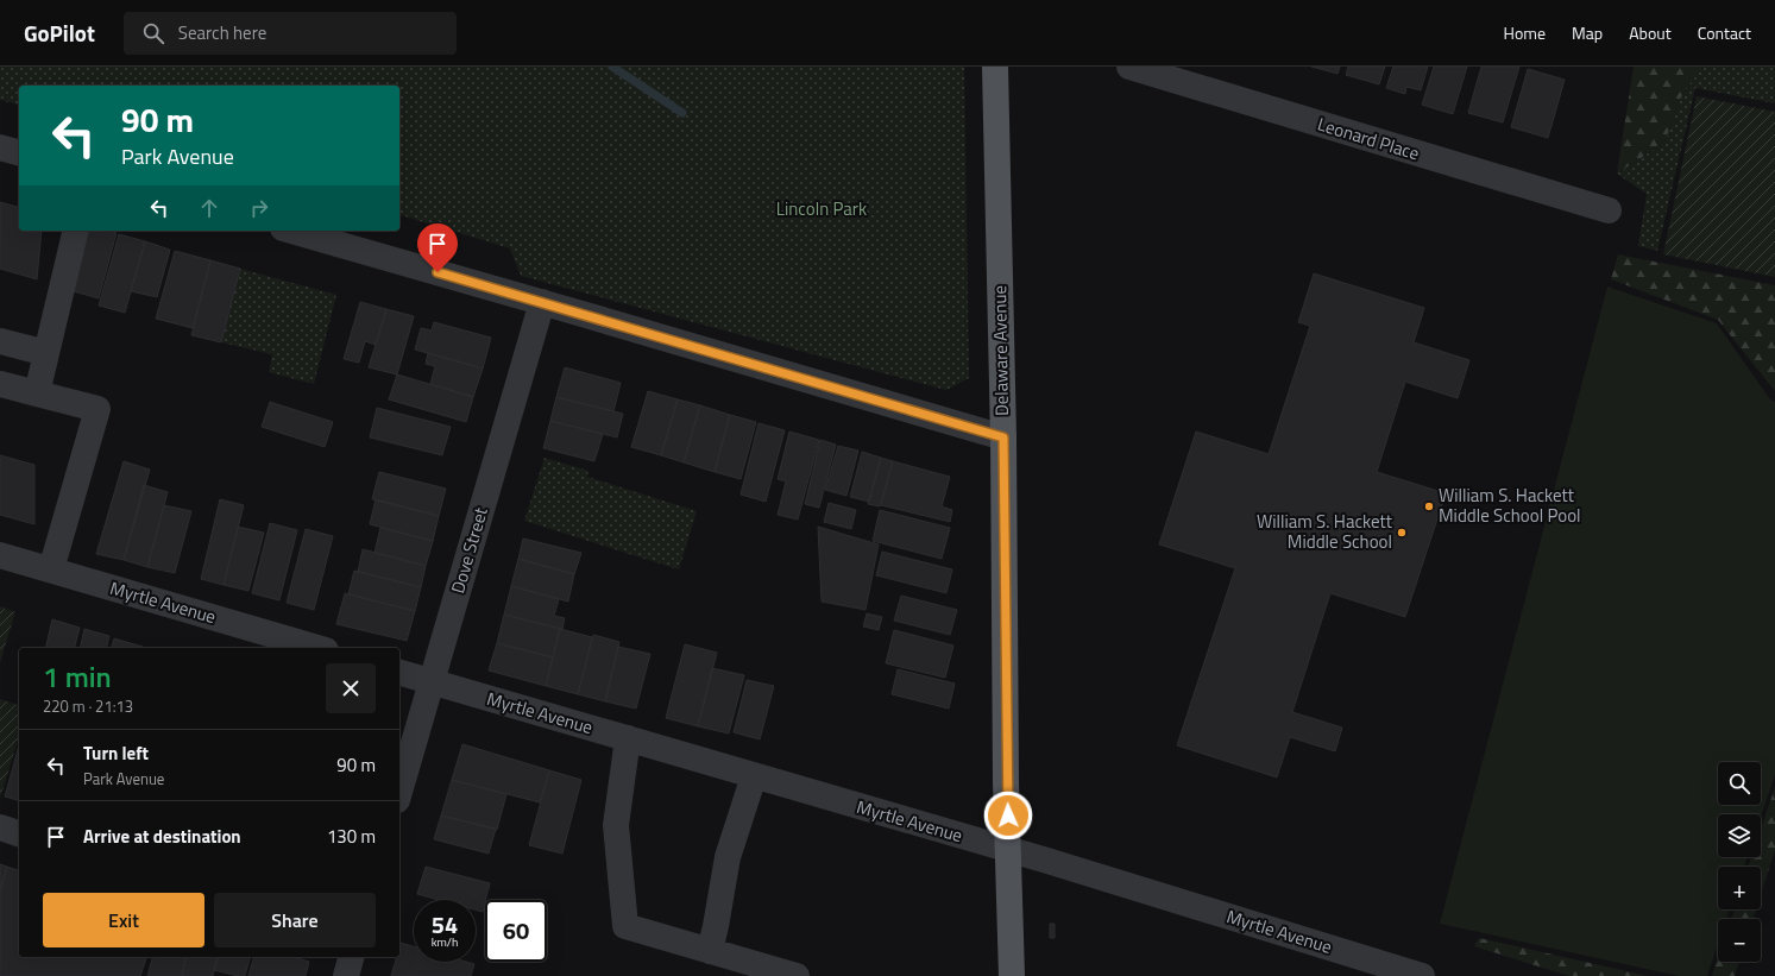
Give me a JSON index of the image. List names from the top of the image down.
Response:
{
  "streets": {
    "main road": ["Delaware Avenue"],
    "street": ["Leonard Place", "Dove Street", "Myrtle Avenue"]
  },
  "crossings": [
    ["Delaware Avenue", "Myrtle Avenue"],
    ["Dove Street", "Myrtle Avenue"]
  ],
  "parks": ["Lincoln Park"],
  "places": ["William S. Hackett Middle School Pool", "William S. Hackett Middle School"],
  "page": {
    "header": "GoPilot",
    "search": "Search here",
    "nav": [
      "Home",
      "Map",
      "About",
      "Contact"
    ],
    "turn": ["90 m", "Park Avenue"],
    "heading": ["1 min", "220 m · 21:13"],
    "list": [
      {
        "name": "Turn left",
        "note": "Park Avenue",
        "value": "90 m"
      },
      {
        "name": "Arrive at destination",
        "value": "130 m"
      }
    ],
    "map_buttons": ["+", "−"],
    "buttons": ["Exit", "Share"],
    "speed": "54 km/h",
    "limit": "60"
  }
}
